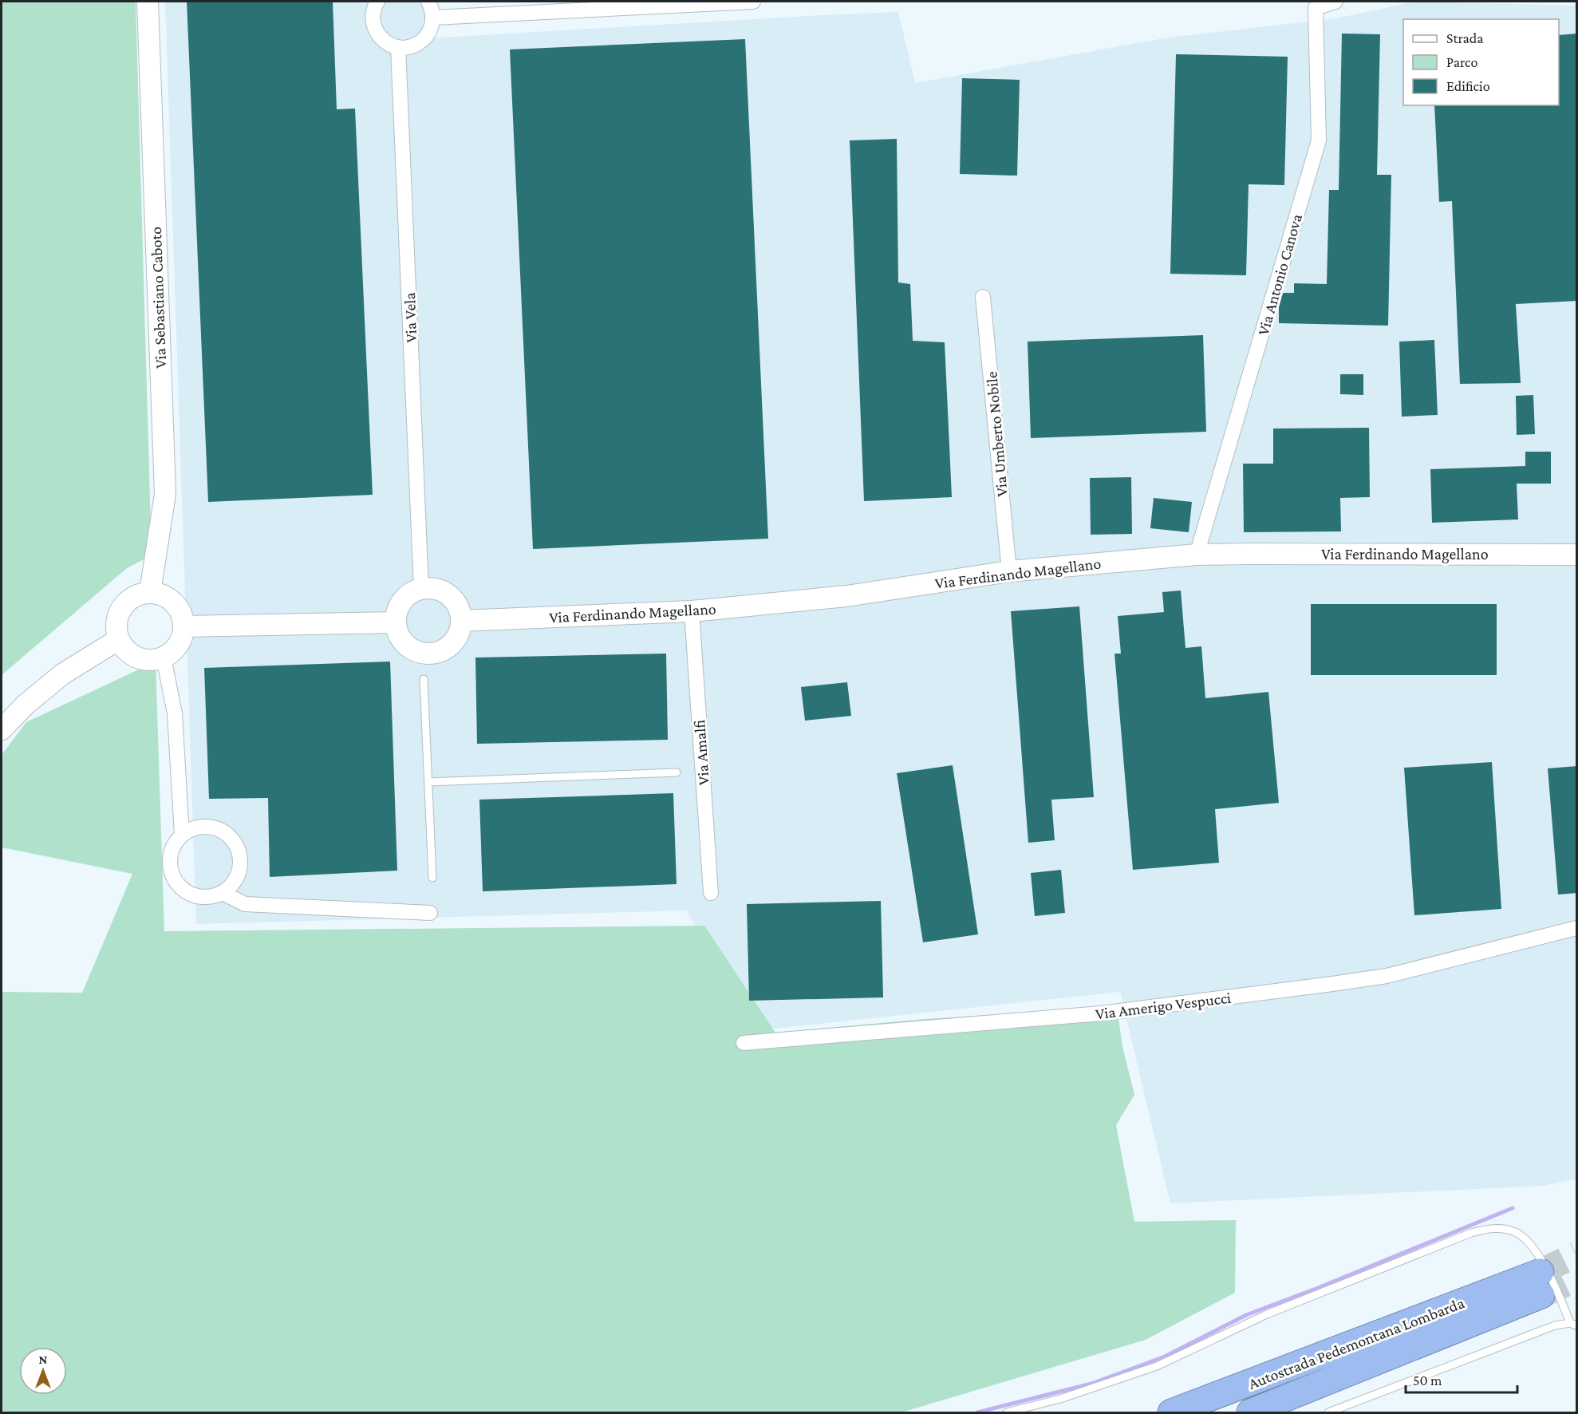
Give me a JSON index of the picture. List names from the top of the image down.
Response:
{
  "streets": {
    "highway": ["Autostrada Pedemontana Lombarda"],
    "street": [
      "Via Antonio Canova",
      "Via Sebastiano Caboto",
      "Via Vela",
      "Via Umberto Nobile",
      "Via Ferdinando Magellano",
      "Via Amalfi",
      "Via Amerigo Vespucci"
    ]
  },
  "crossings": [
    ["Via Antonio Canova", "Via Ferdinando Magellano"],
    ["Via Vela", "Via Ferdinando Magellano"],
    ["Via Umberto Nobile", "Via Ferdinando Magellano"],
    ["Via Ferdinando Magellano", "Via Amalfi"]
  ],
  "legend": ["Strada", "Parco", "Edificio"],
  "scale_bar": "50 m",
  "north": "top"
}
